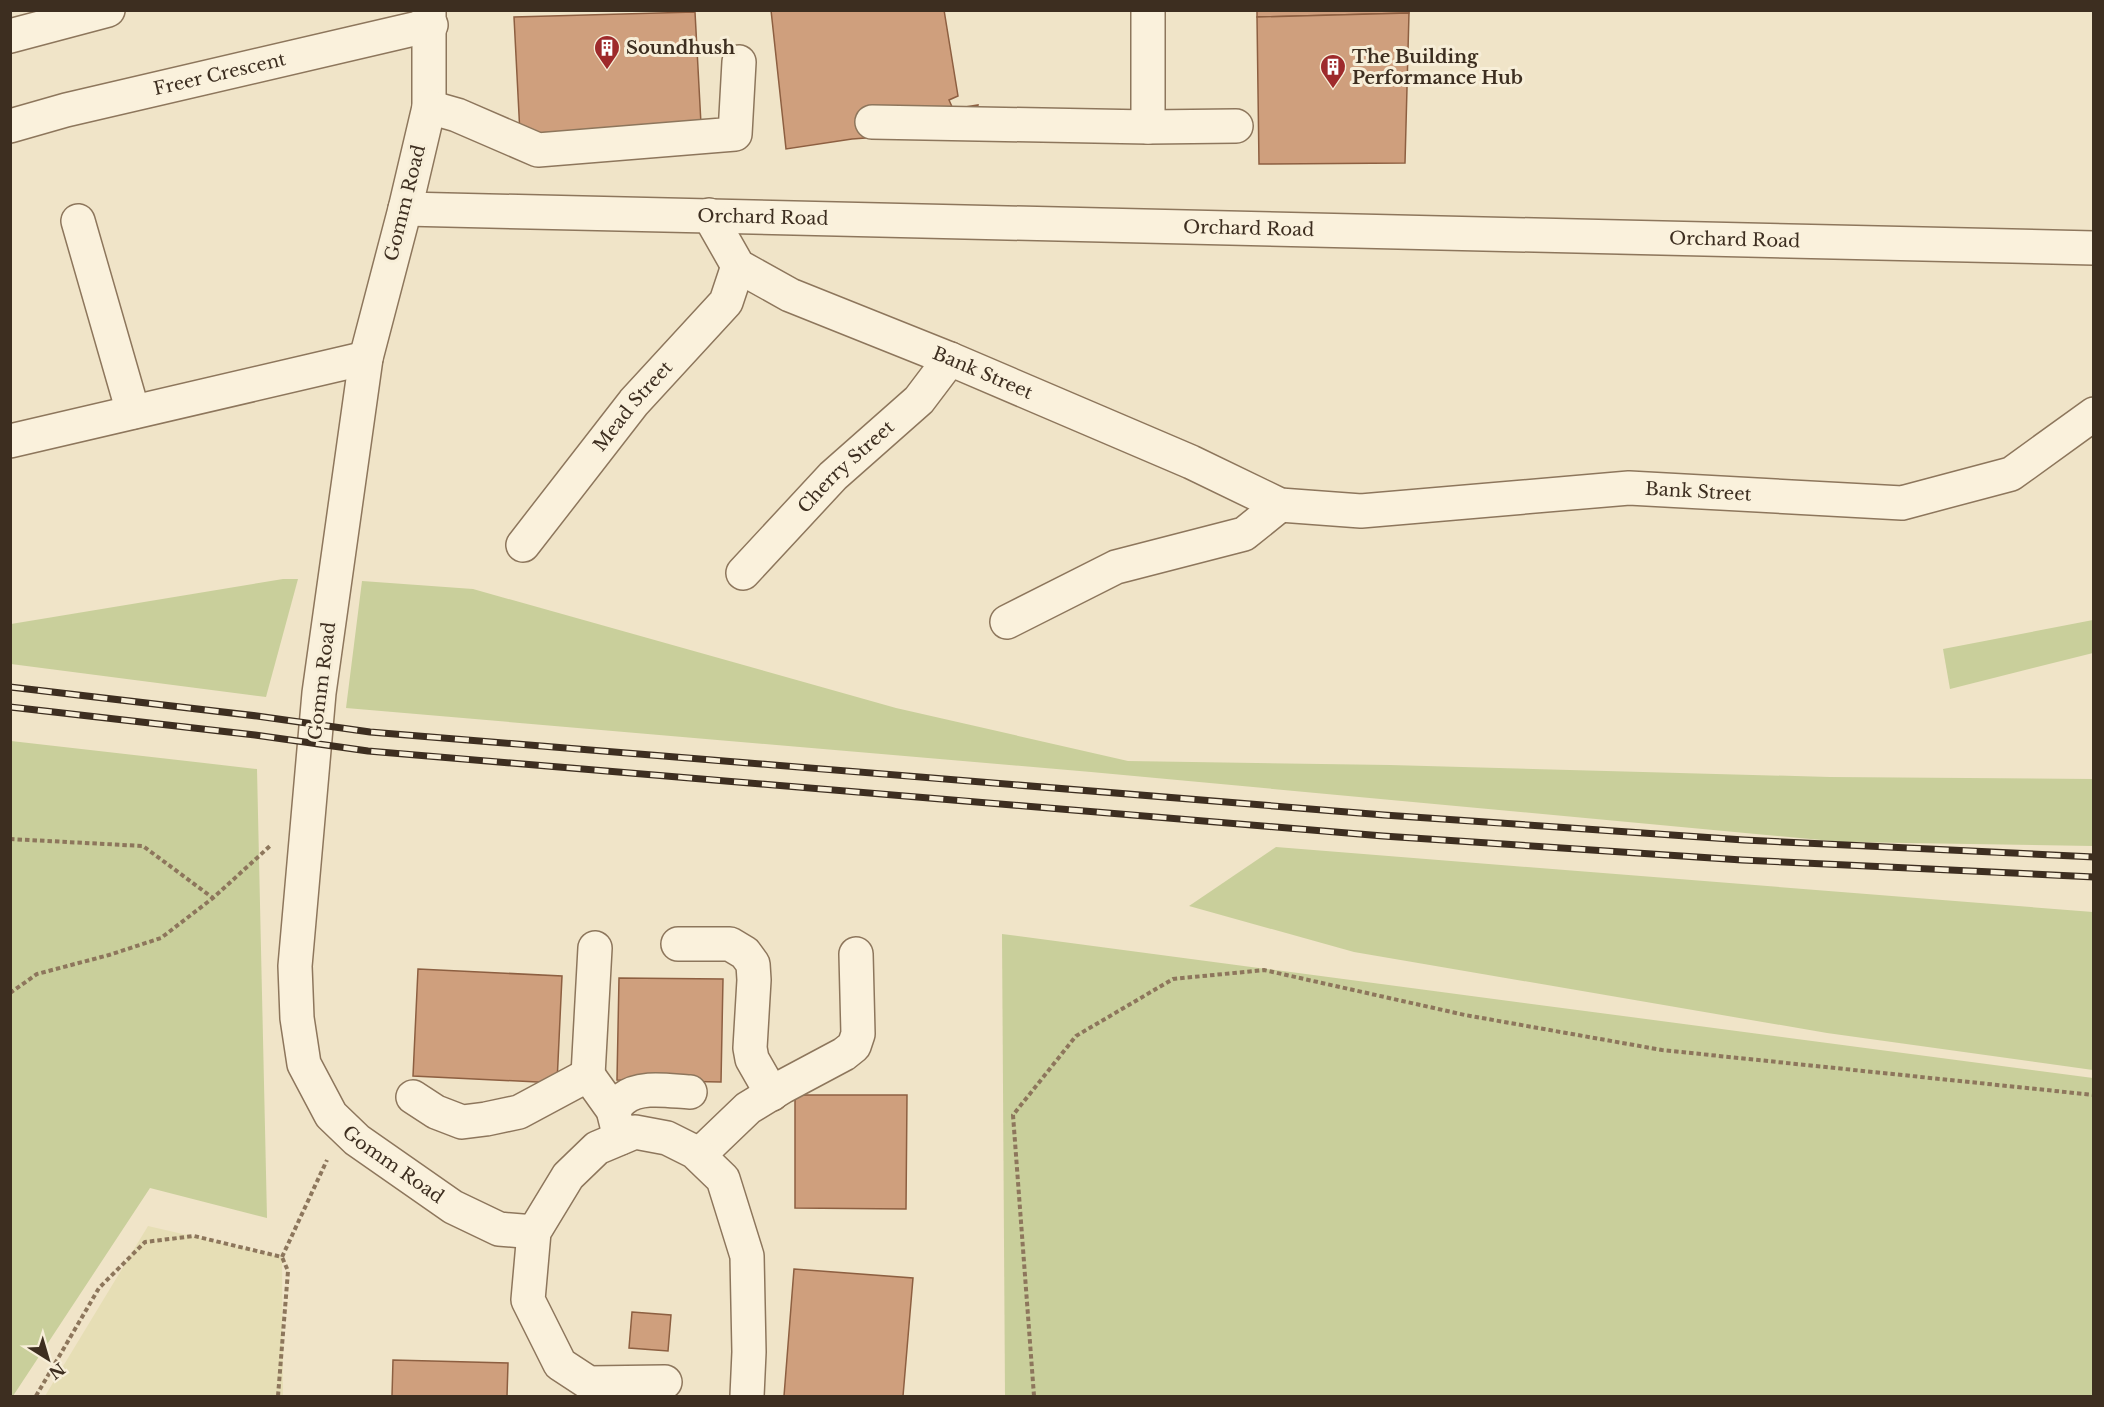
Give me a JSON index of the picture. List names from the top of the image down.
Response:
{
  "streets": {
    "street": [
      "Freer Crescent",
      "Gomm Road",
      "Orchard Road",
      "Bank Street",
      "Mead Street",
      "Cherry Street"
    ]
  },
  "crossings": [
    ["Freer Crescent", "Gomm Road"],
    ["Gomm Road", "Orchard Road"],
    ["Bank Street", "Mead Street"],
    ["Bank Street", "Cherry Street"]
  ],
  "places": {
    "building": ["Soundhush", "The Building Performance Hub"]
  },
  "north": "bottom right"
}
